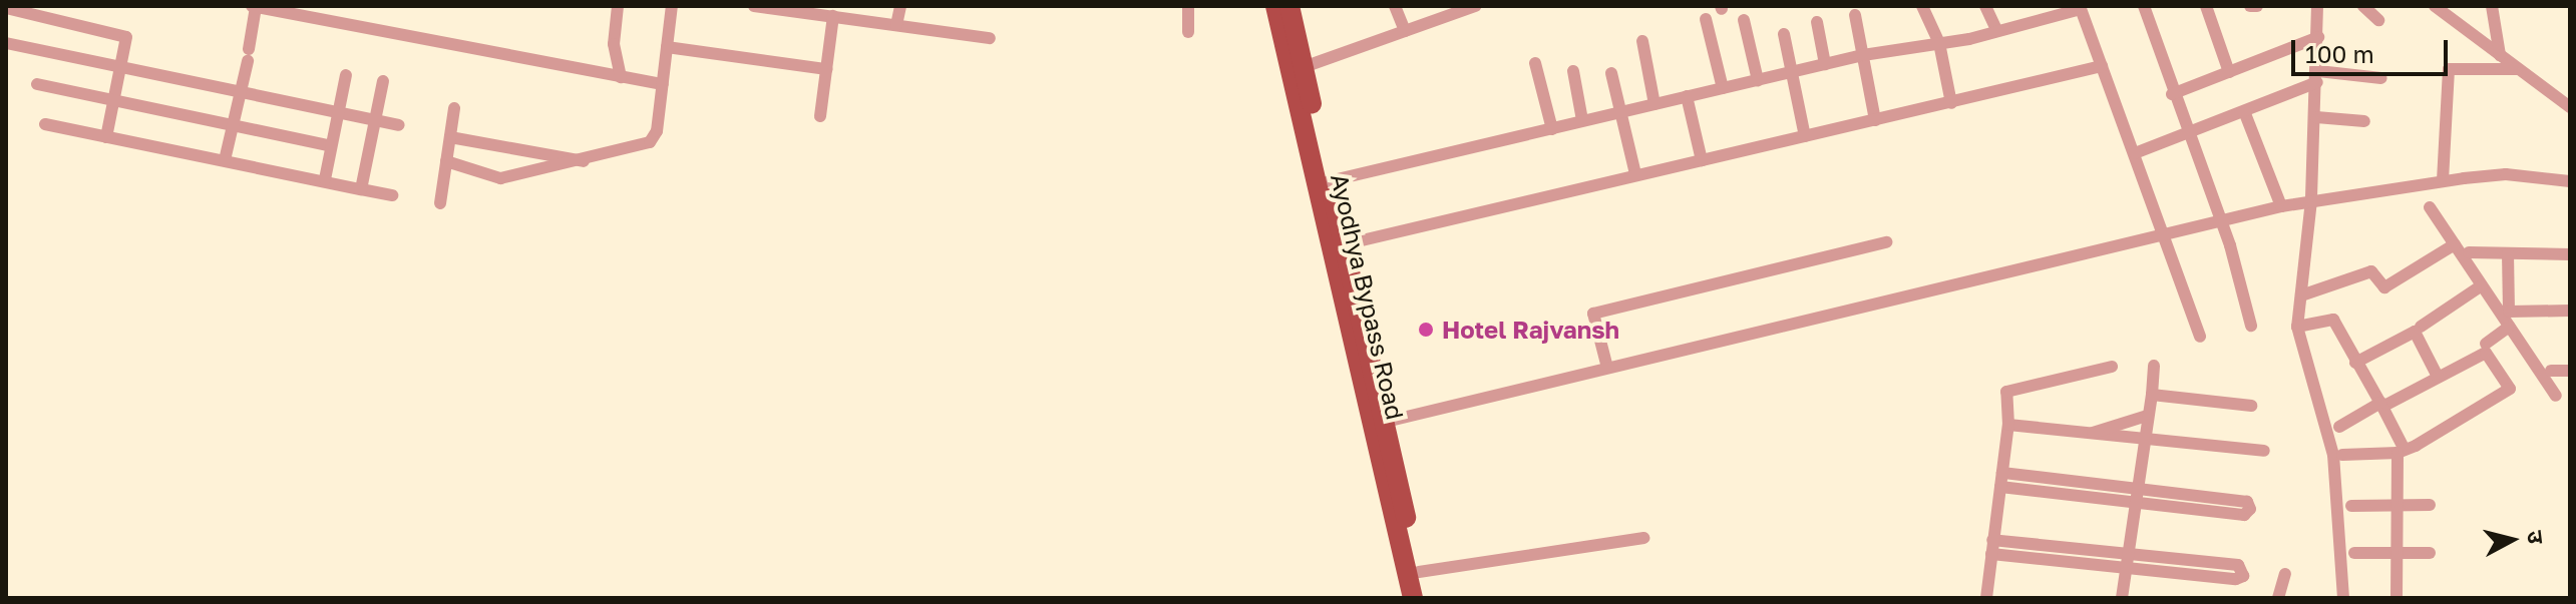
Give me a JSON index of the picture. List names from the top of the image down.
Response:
{
  "streets": {
    "main road": ["Ayodhya Bypass Road"]
  },
  "places": ["Hotel Rajvansh"],
  "scale_bar": "100 m",
  "north": "right"
}
